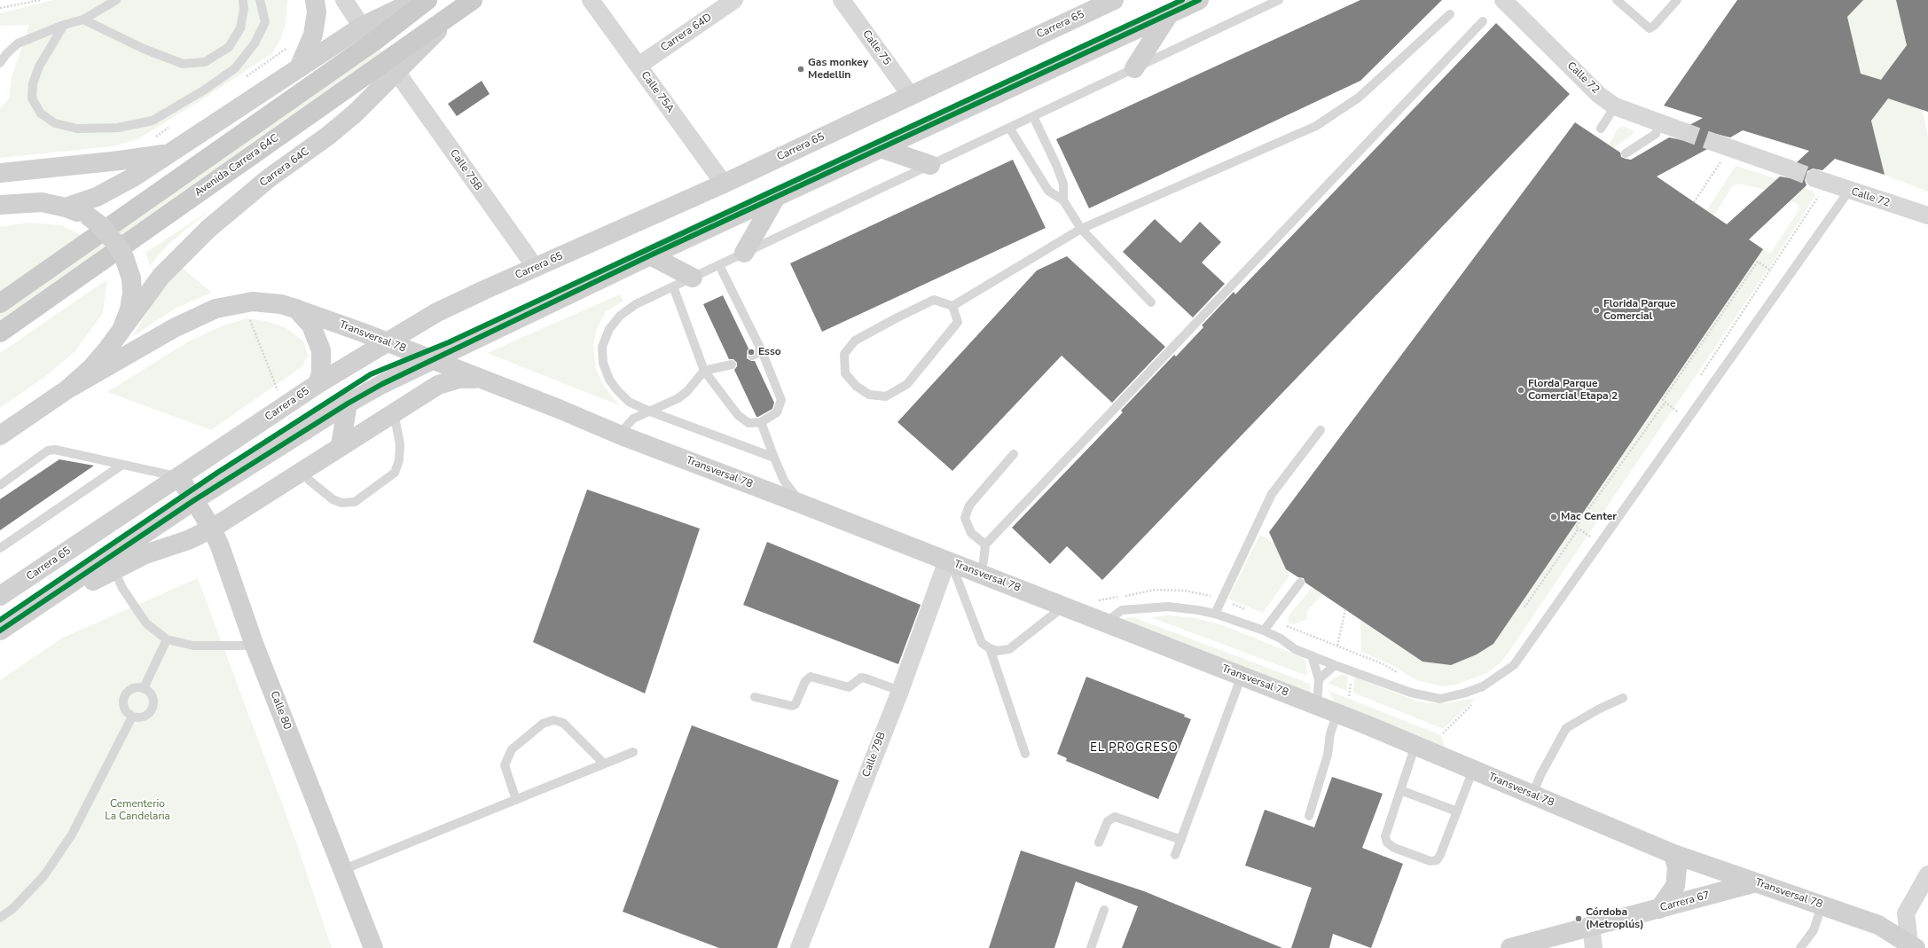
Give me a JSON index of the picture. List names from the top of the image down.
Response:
{
  "streets": {
    "main road": [
      "Carrera 65",
      "Avenida Carrera 64C",
      "Carrera 64C",
      "Transversal 78",
      "Calle 80",
      "Carrera 67"
    ],
    "street": [
      "Carrera 64D",
      "Calle 75",
      "Calle 72",
      "Calle 75A",
      "Calle 75B",
      "Calle 79B"
    ]
  },
  "crossings": [
    ["Carrera 65", "Calle 75"],
    ["Carrera 65", "Calle 75A"],
    ["Carrera 65", "Calle 75B"],
    ["Carrera 65", "Transversal 78"],
    ["Carrera 65", "Calle 80"],
    ["Carrera 64D", "Calle 75A"],
    ["Avenida Carrera 64C", "Carrera 64C"],
    ["Carrera 64C", "Calle 75B"],
    ["Carrera 64C", "Transversal 78"],
    ["Transversal 78", "Calle 79B"],
    ["Transversal 78", "Carrera 67"]
  ],
  "districts": ["EL PROGRESO"],
  "parks": ["Cementerio La Candelaria"],
  "places": [
    "Gas monkey Medellin",
    "Florida Parque Comercial",
    "Esso",
    "Florda Parque Comercial Etapa 2",
    "Mac Center",
    "Córdoba (Metroplús)"
  ]
}
